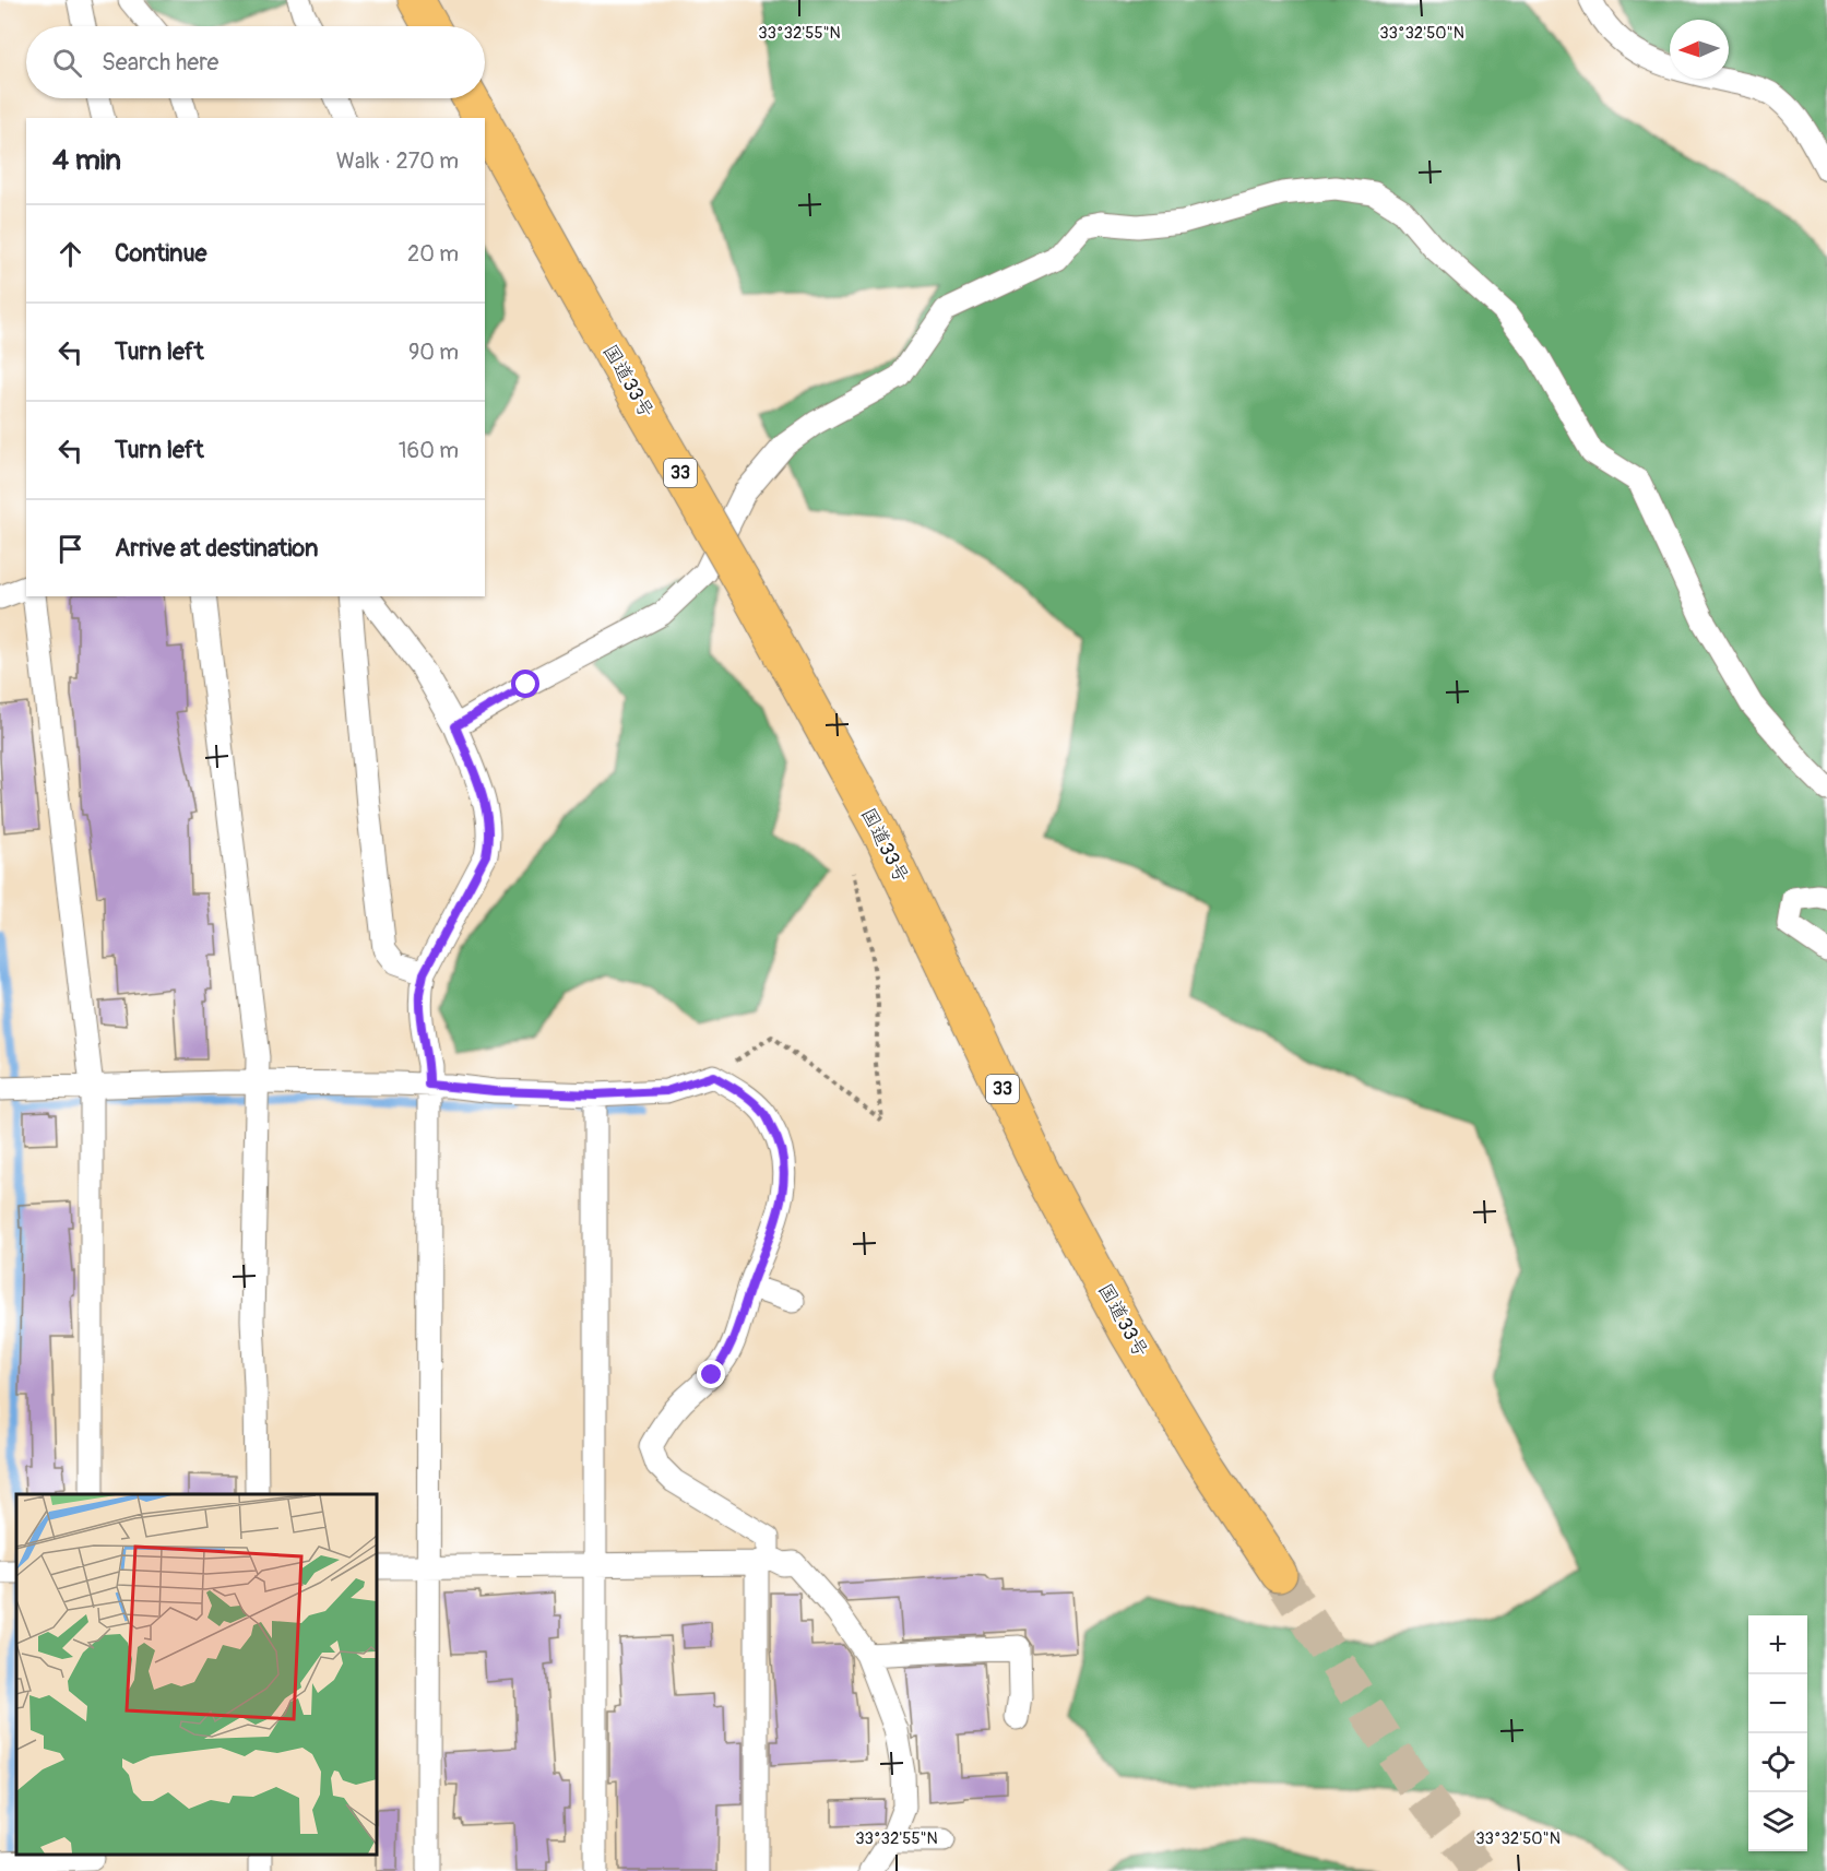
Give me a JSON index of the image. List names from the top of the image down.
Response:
{
  "streets": {
    "highway": ["国道33号", "33"]
  },
  "north": "left",
  "page": {
    "search": "Search here",
    "heading": ["4 min", "Walk · 270 m"],
    "list": [
      ["Continue", "20 m"],
      ["Turn left", "90 m"],
      ["Turn left", "160 m"],
      "Arrive at destination"
    ],
    "map_buttons": ["+", "−"]
  },
  "coordinates": ["33°32'55\"N", "33°32'50\"N"]
}
